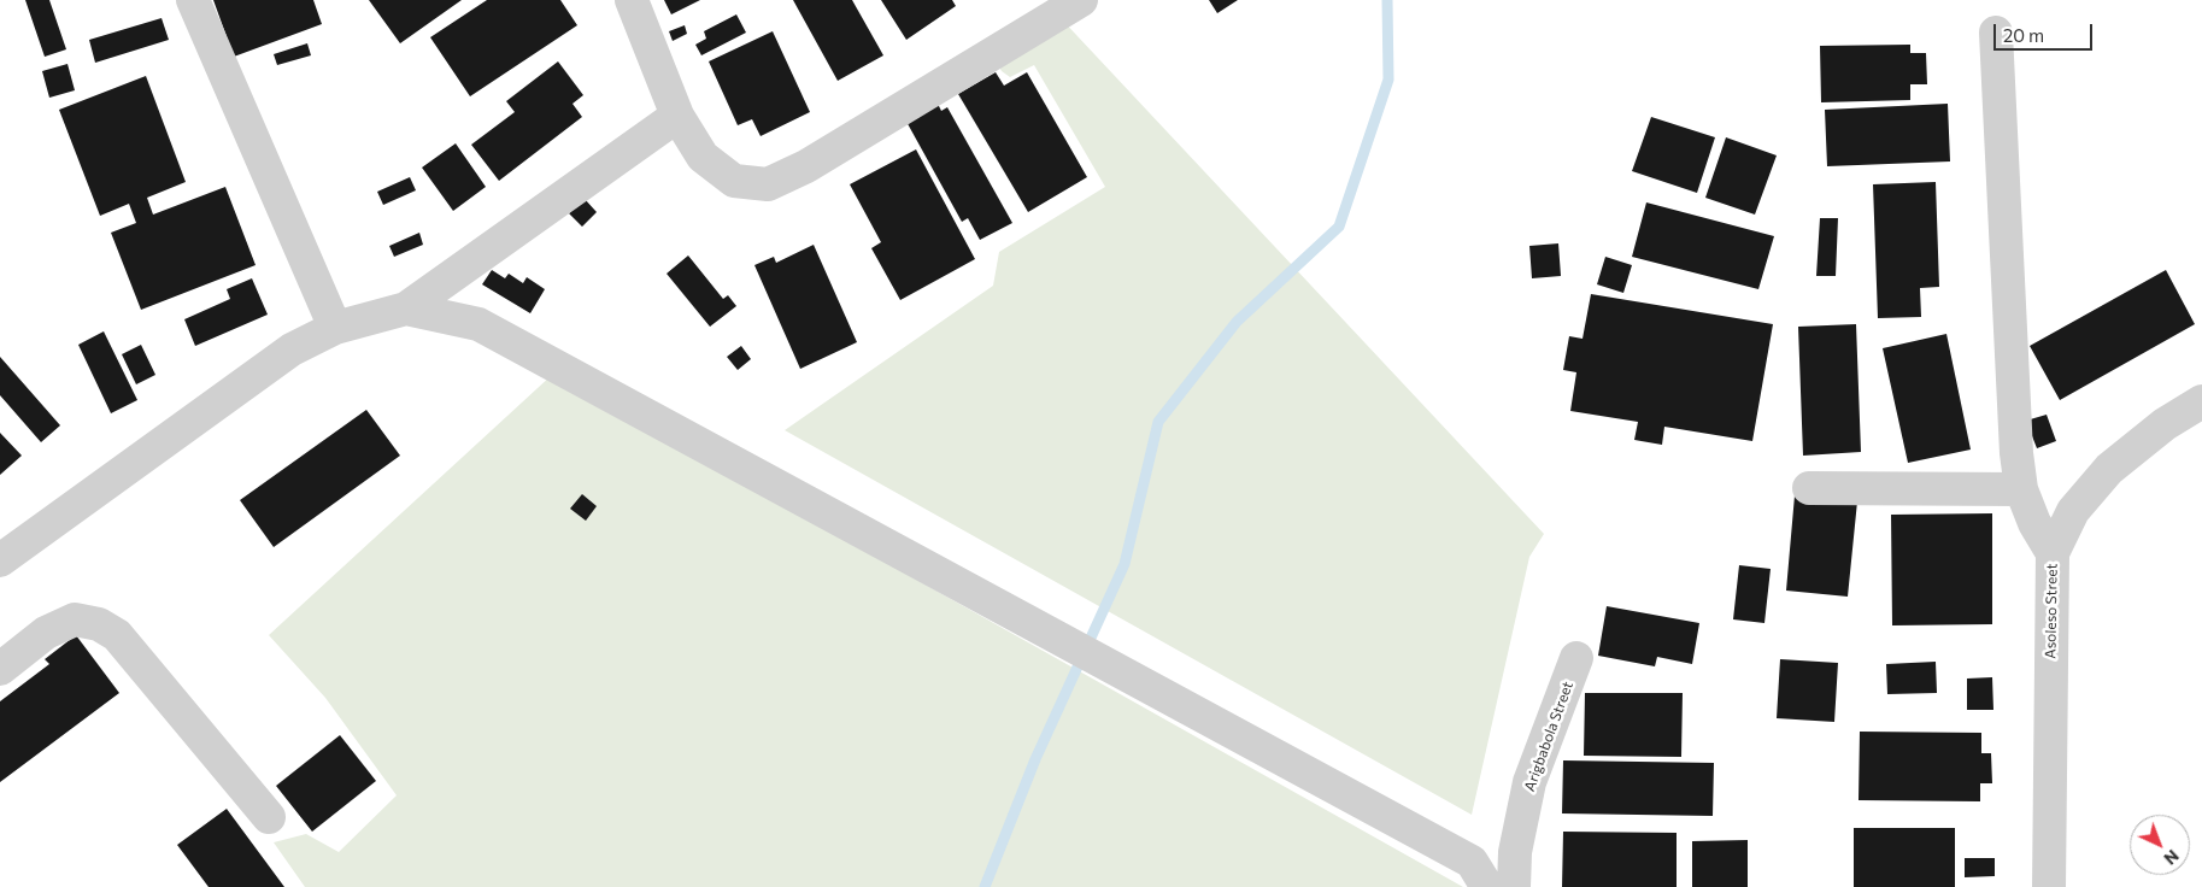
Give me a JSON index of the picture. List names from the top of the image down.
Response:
{
  "streets": {
    "street": ["Asoleso Street", "Arigbabola Street"]
  },
  "scale_bar": "20 m",
  "north": "bottom right"
}
